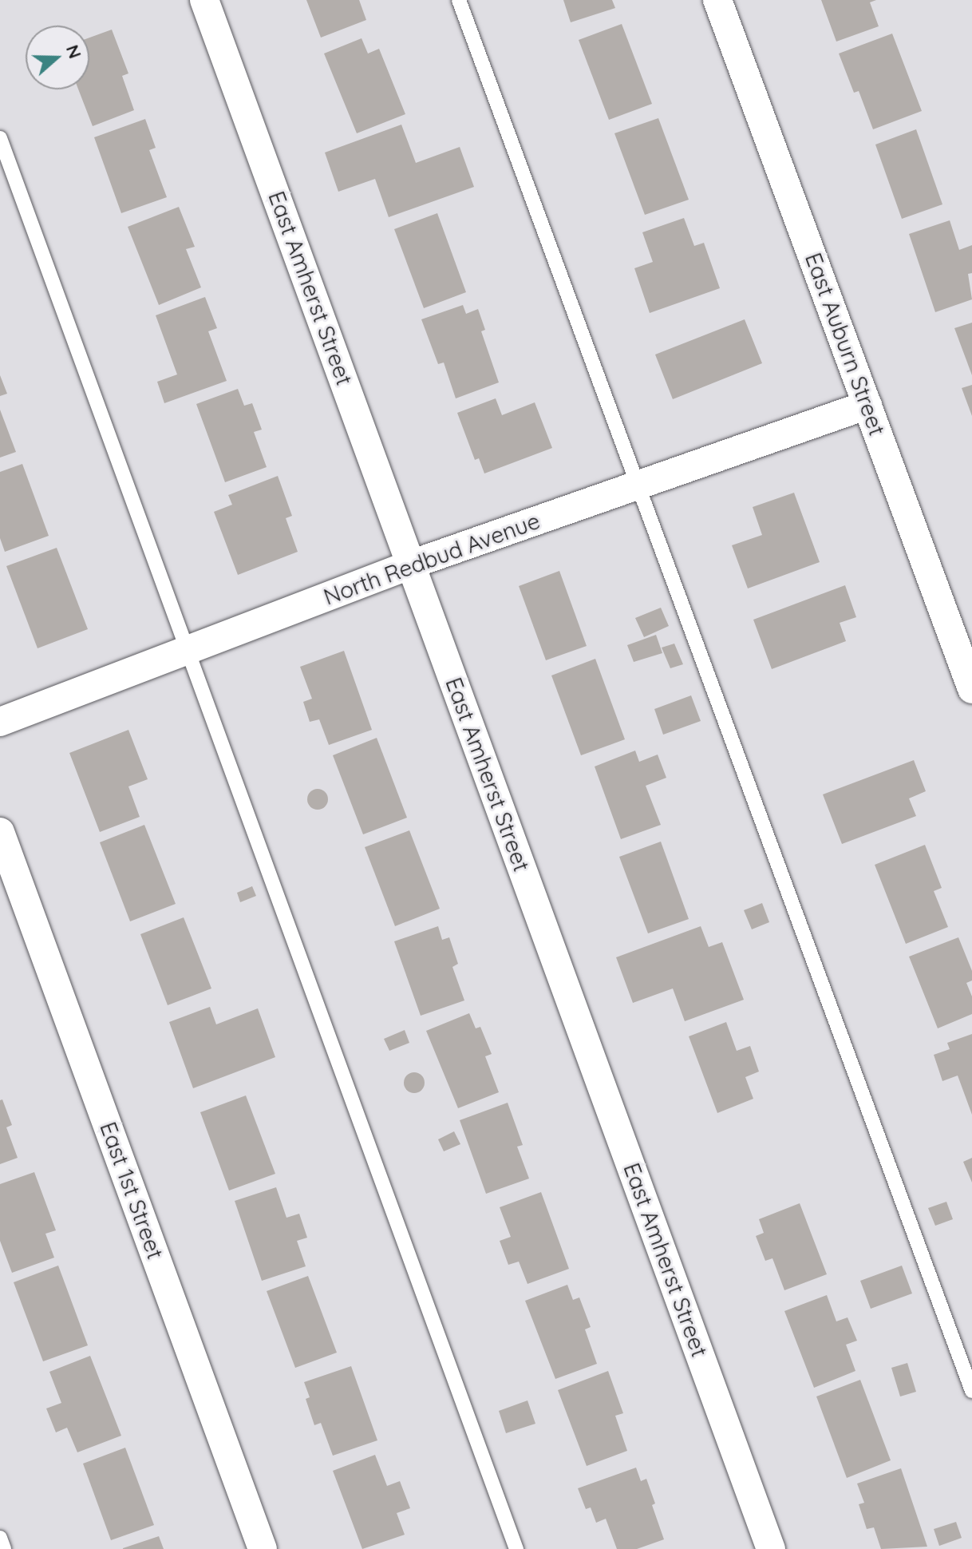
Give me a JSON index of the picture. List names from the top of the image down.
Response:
{
  "streets": {
    "street": [
      "East Amherst Street",
      "East Auburn Street",
      "North Redbud Avenue",
      "East 1st Street"
    ]
  },
  "crossings": [
    ["East Amherst Street", "North Redbud Avenue"],
    ["East Auburn Street", "North Redbud Avenue"]
  ],
  "north": "right"
}
